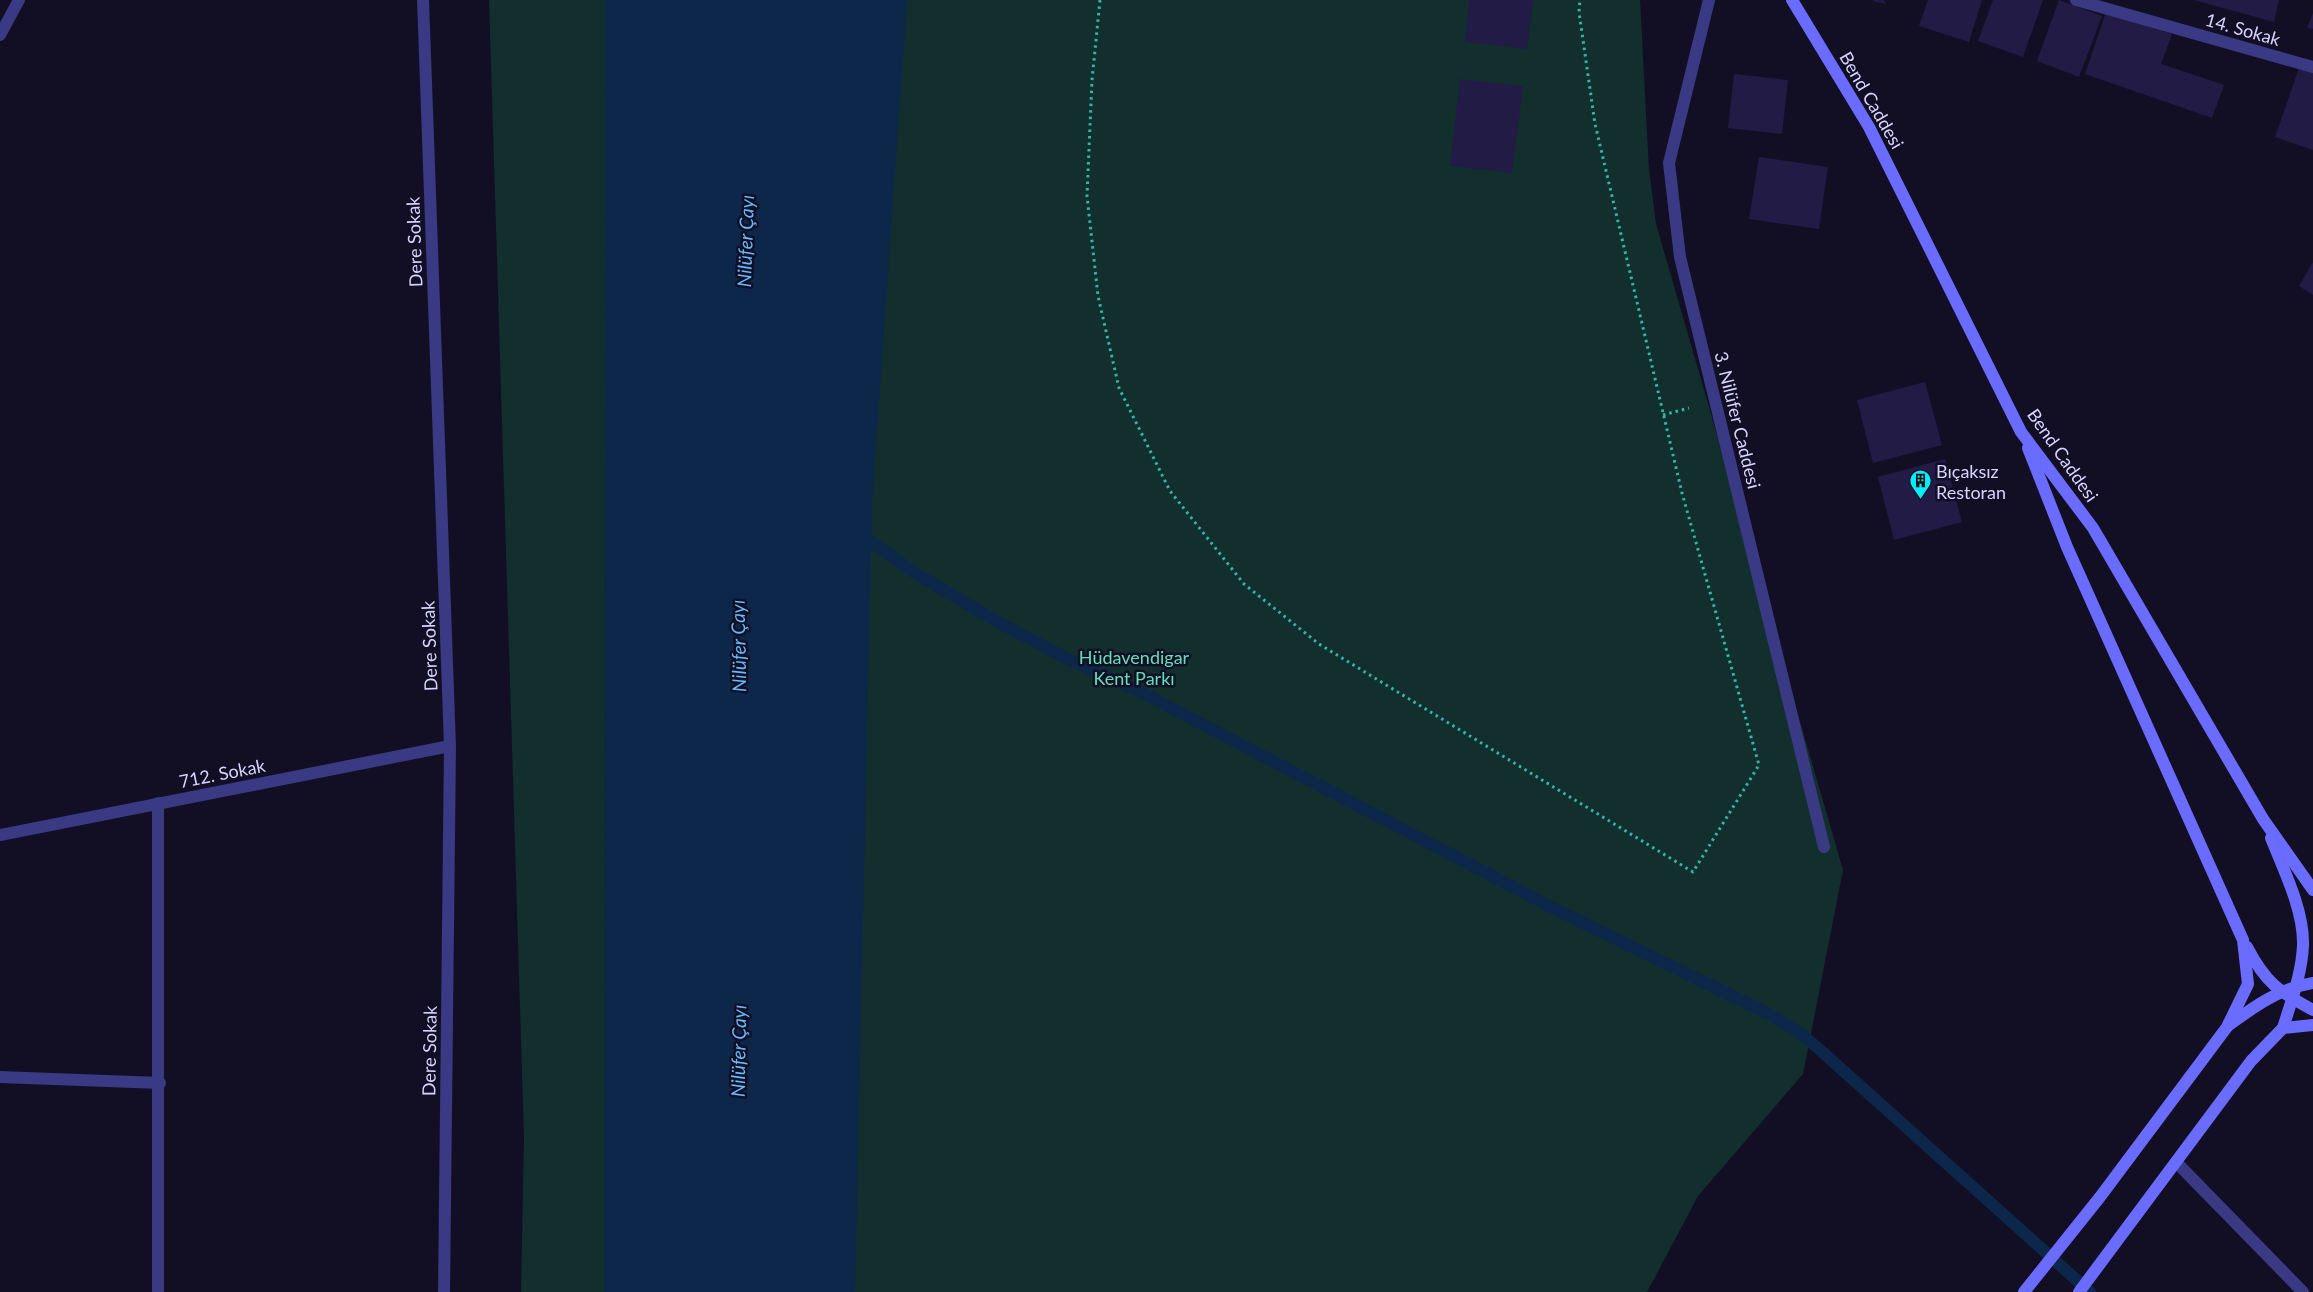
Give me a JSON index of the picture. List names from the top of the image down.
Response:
{
  "streets": {
    "main road": ["Bend Caddesi"],
    "street": [
      "14. Sokak",
      "Dere Sokak",
      "3. Nilüfer Caddesi",
      "712. Sokak"
    ]
  },
  "crossings": [
    ["Dere Sokak", "712. Sokak"]
  ],
  "water": ["Nilüfer Çayı"],
  "parks": ["Hüdavendigar Kent Parkı"],
  "places": {
    "building": ["Bıçaksız Restoran"]
  }
}
